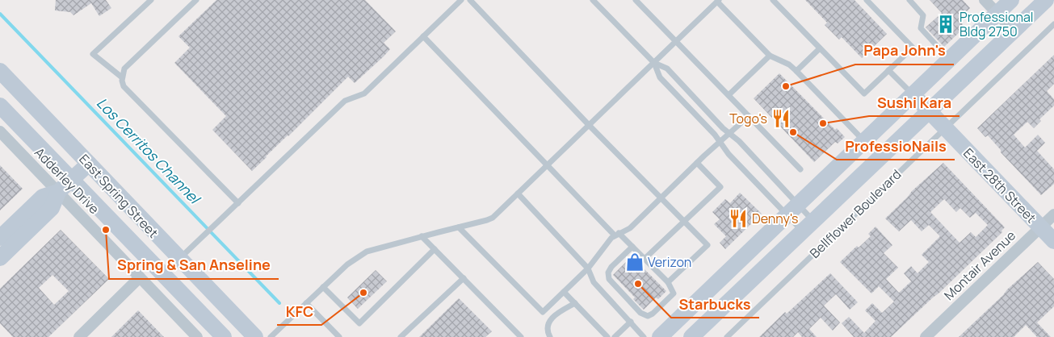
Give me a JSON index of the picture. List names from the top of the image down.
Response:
{
  "streets": {
    "main road": ["East 28th Street", "East Spring Street", "Bellflower Boulevard"],
    "street": ["Adderley Drive", "Montair Avenue"]
  },
  "crossings": [
    ["East 28th Street", "Bellflower Boulevard"],
    ["East 28th Street", "Montair Avenue"]
  ],
  "water": ["Los Cerritos Channel"],
  "places": {
    "building": ["Professional Bldg 2750"],
    "other": [
      "Papa John's",
      "Sushi Kara",
      "ProfessioNails",
      "Spring & San Anseline",
      "Starbucks",
      "KFC"
    ],
    "restaurant": ["Togo's", "Denny's"],
    "shop": ["Verizon"]
  }
}
